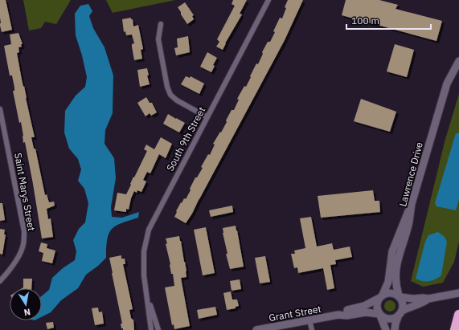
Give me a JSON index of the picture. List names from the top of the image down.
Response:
{
  "streets": {
    "main road": ["Lawrence Drive", "Grant Street"],
    "street": ["South 9th Street", "Saint Marys Street"]
  },
  "crossings": [
    ["Lawrence Drive", "Grant Street"]
  ],
  "scale_bar": "100 m",
  "north": "bottom"
}
